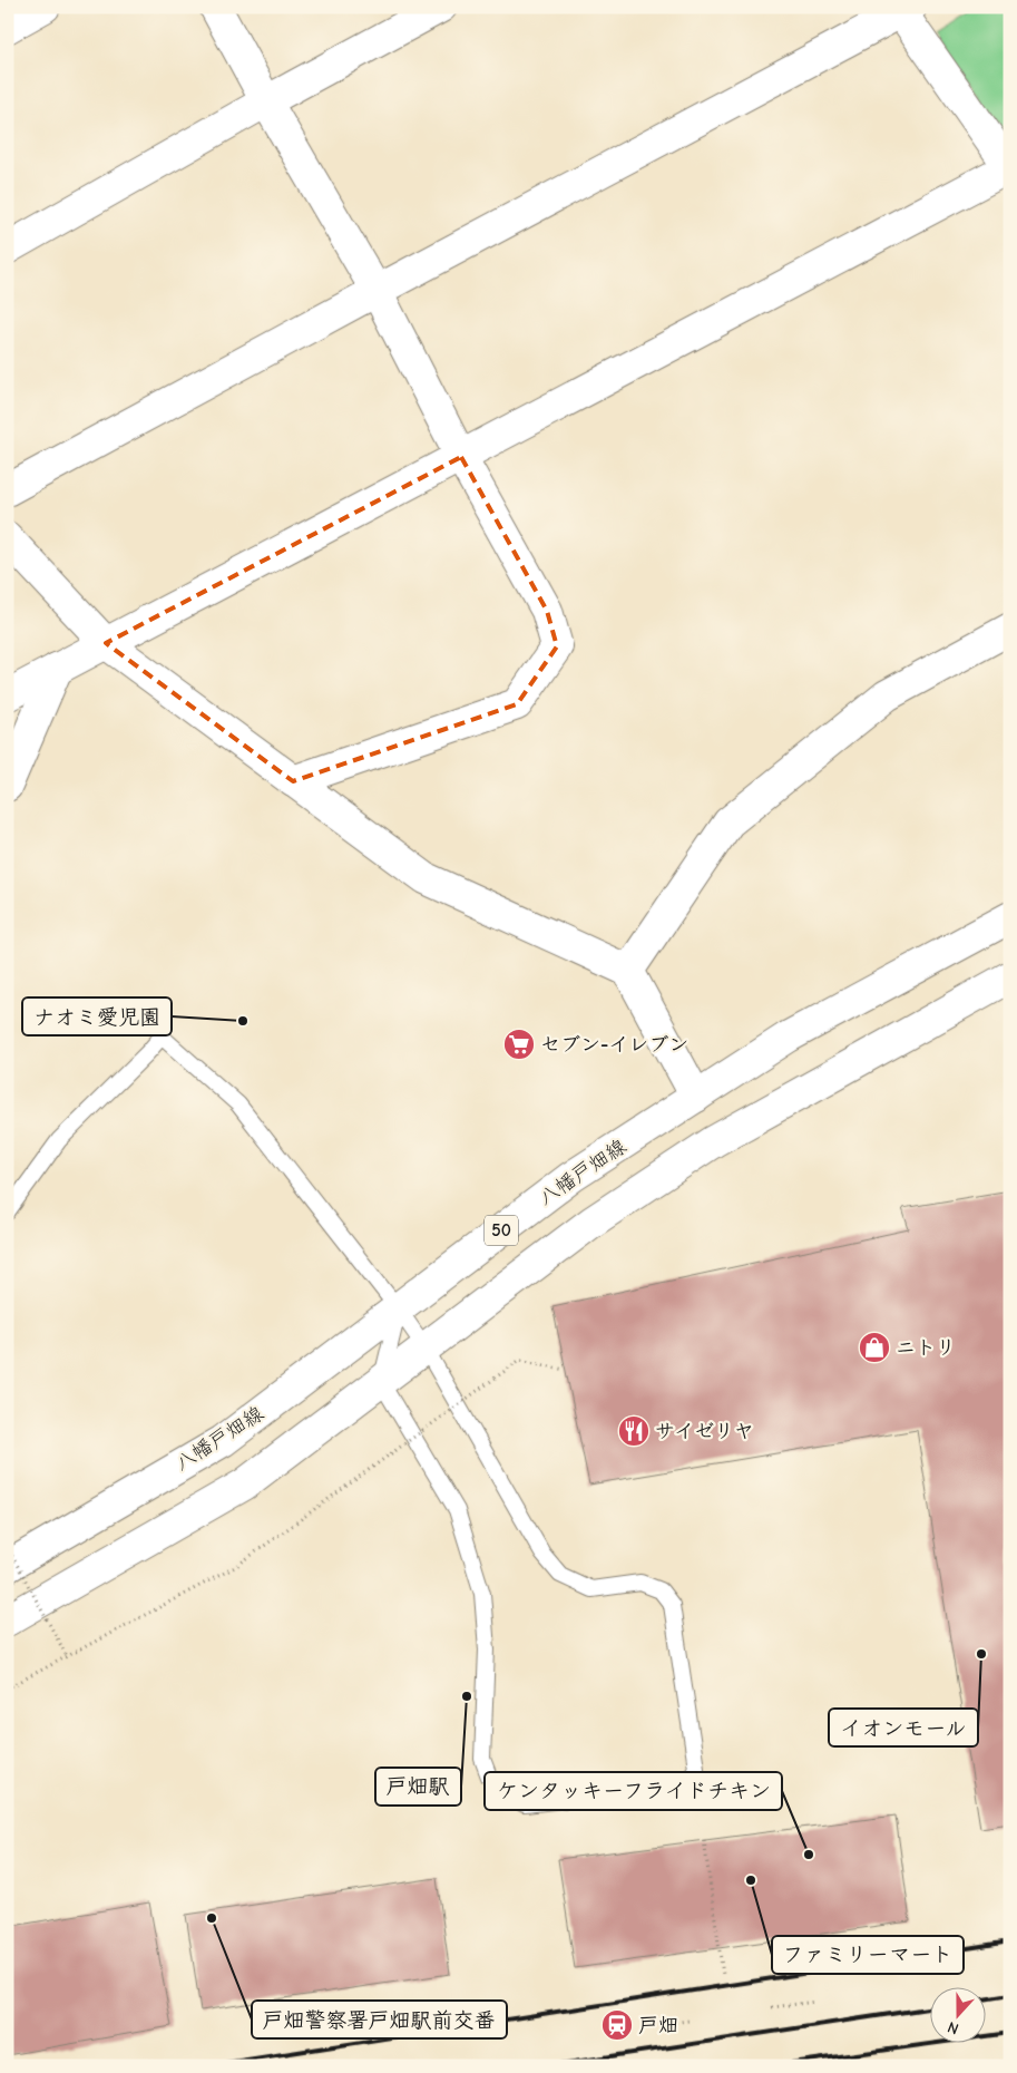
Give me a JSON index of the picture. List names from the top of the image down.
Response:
{
  "streets": {
    "street": ["八幡戸畑線", "50"]
  },
  "places": {
    "other": [
      "ナオミ愛児園",
      "イオンモール",
      "戸畑駅",
      "ケンタッキーフライドチキン",
      "ファミリーマート",
      "戸畑警察署戸畑駅前交番"
    ],
    "supermarket": ["セブン-イレブン"],
    "shop": ["ニトリ"],
    "restaurant": ["サイゼリヤ"],
    "station": ["戸畑"]
  },
  "north": "bottom"
}
